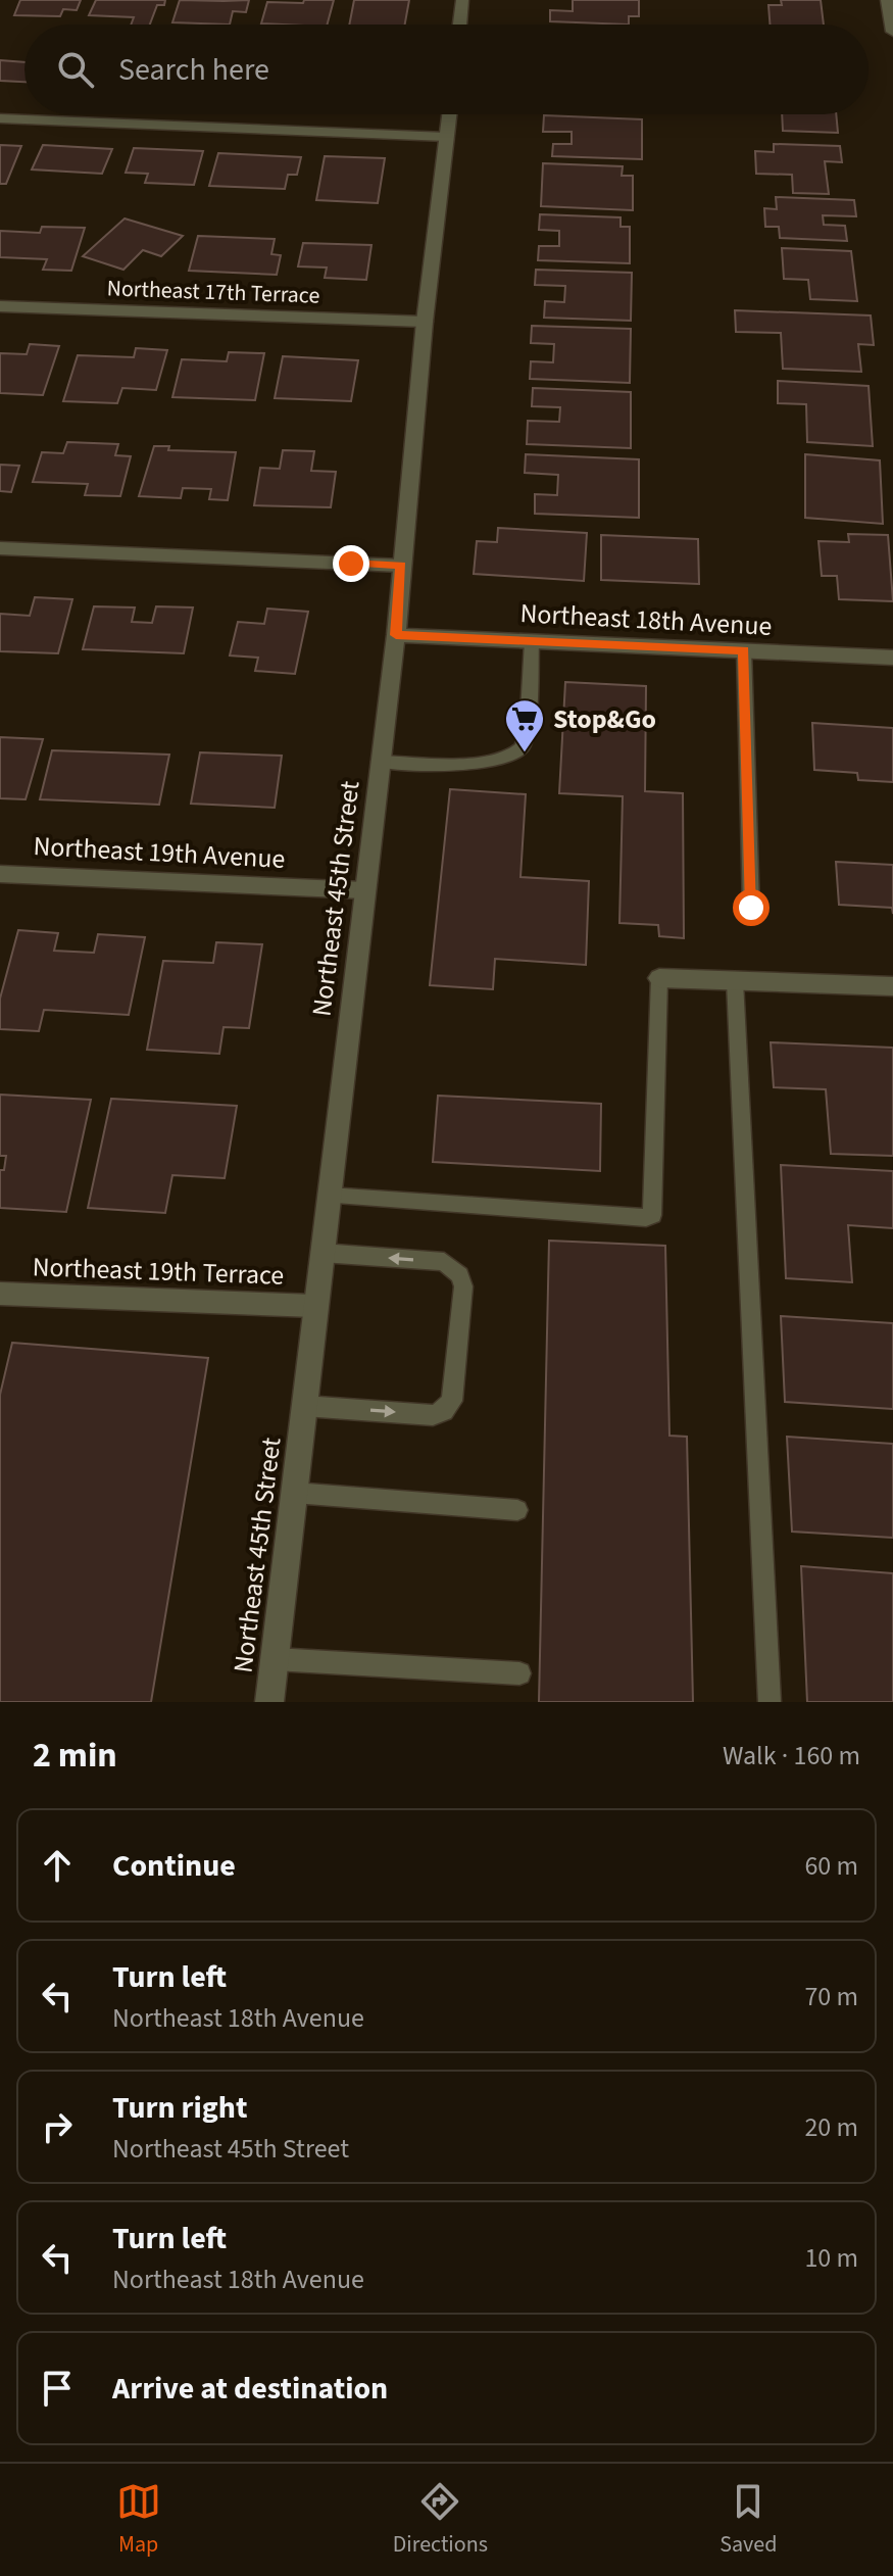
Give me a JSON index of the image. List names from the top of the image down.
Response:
{
  "streets": {
    "street": [
      "Northeast 17th Terrace",
      "Northeast 18th Avenue",
      "Northeast 19th Avenue",
      "Northeast 45th Street",
      "Northeast 19th Terrace"
    ]
  },
  "crossings": [
    ["Northeast 17th Terrace", "Northeast 45th Street"],
    ["Northeast 18th Avenue", "Northeast 45th Street"],
    ["Northeast 19th Avenue", "Northeast 45th Street"],
    ["Northeast 45th Street", "Northeast 19th Terrace"]
  ],
  "places": {
    "supermarket": ["Stop&Go"]
  },
  "page": {
    "search": "Search here",
    "heading": ["2 min", "Walk · 160 m"],
    "list": [
      ["Continue", "60 m"],
      ["Turn left", "Northeast 18th Avenue", "70 m"],
      ["Turn right", "Northeast 45th Street", "20 m"],
      ["Turn left", "Northeast 18th Avenue", "10 m"],
      "Arrive at destination"
    ],
    "nav": ["Map", "Directions", "Saved"]
  }
}
